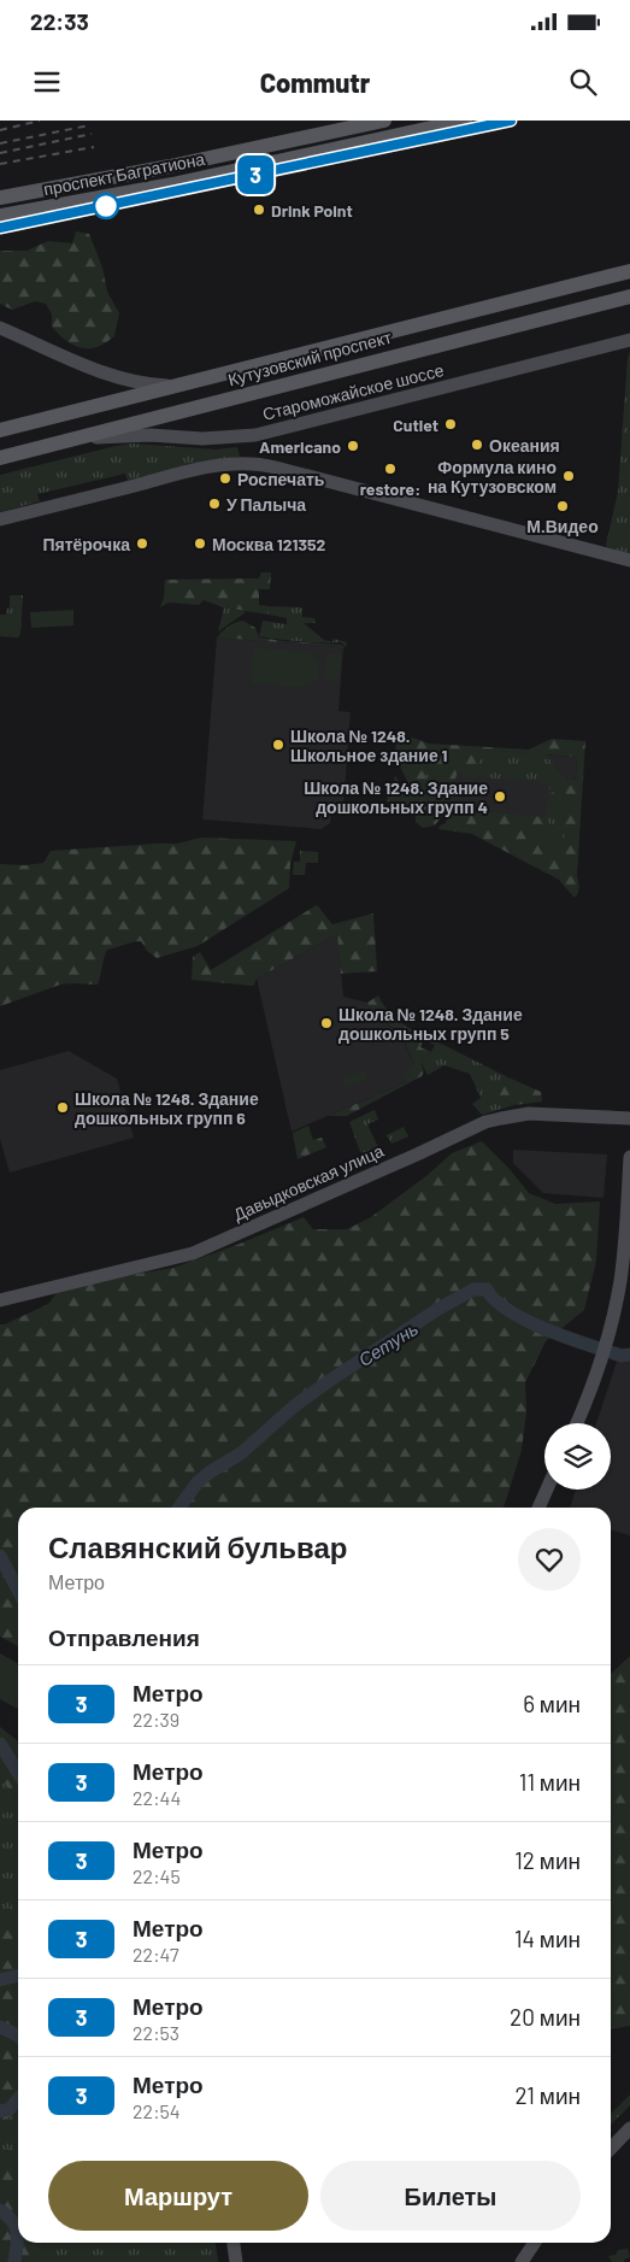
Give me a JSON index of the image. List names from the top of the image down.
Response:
{
  "streets": {
    "main road": ["проспект Багратиона", "Кутузовский проспект"],
    "street": ["Староможайское шоссе", "Давыдковская улица"]
  },
  "crossings": [
    ["Кутузовский проспект", "Староможайское шоссе"]
  ],
  "water": ["Сетунь"],
  "places": [
    "Drink Point",
    "Cutlet",
    "Океания",
    "Americano",
    "restore:",
    "Формула кино на Кутузовском",
    "Роспечать",
    "У Палыча",
    "М.Видео",
    "Пятёрочка",
    "Москва 121352",
    "Школа № 1248. Школьное здание 1",
    "Школа № 1248. Здание дошкольных групп 4",
    "Школа № 1248. Здание дошкольных групп 5",
    "Школа № 1248. Здание дошкольных групп 6"
  ],
  "lines": ["metro line 3"],
  "page": {
    "status": "22:33",
    "header": "Commutr",
    "on_map": "3",
    "heading": [
      ["Славянский бульвар", "Метро"],
      "Отправления"
    ],
    "list": [
      {
        "mark": "3",
        "name": "Метро",
        "note": "22:39",
        "value": "6 мин"
      },
      {
        "mark": "3",
        "name": "Метро",
        "note": "22:44",
        "value": "11 мин"
      },
      {
        "mark": "3",
        "name": "Метро",
        "note": "22:45",
        "value": "12 мин"
      },
      {
        "mark": "3",
        "name": "Метро",
        "note": "22:47",
        "value": "14 мин"
      },
      {
        "mark": "3",
        "name": "Метро",
        "note": "22:53",
        "value": "20 мин"
      },
      {
        "mark": "3",
        "name": "Метро",
        "note": "22:54",
        "value": "21 мин"
      }
    ],
    "buttons": ["Маршрут", "Билеты"]
  }
}
